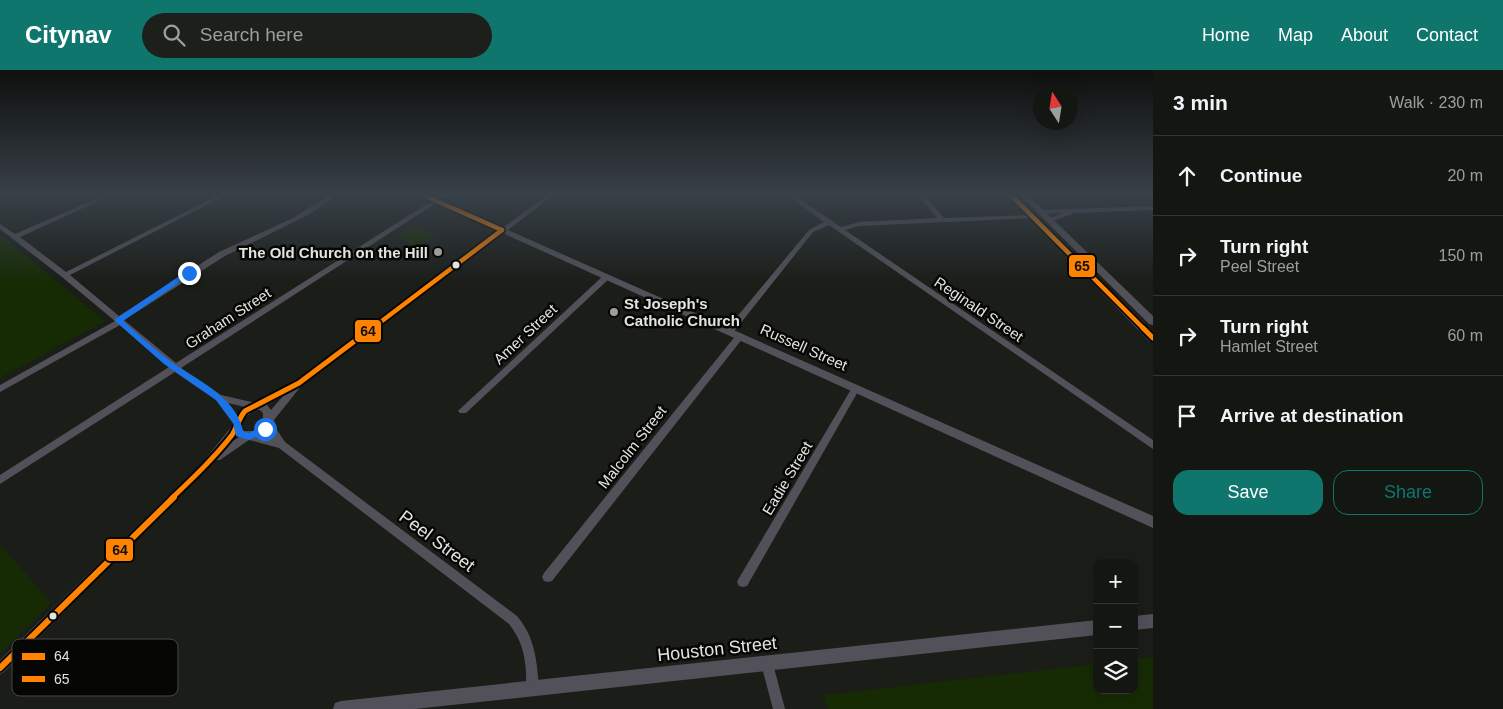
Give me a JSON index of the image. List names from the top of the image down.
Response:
{
  "streets": {
    "street": [
      "Reginald Street",
      "Graham Street",
      "Amer Street",
      "Russell Street",
      "Malcolm Street",
      "Eadie Street",
      "Peel Street",
      "Houston Street"
    ]
  },
  "crossings": [
    ["Amer Street", "Russell Street"],
    ["Russell Street", "Malcolm Street"],
    ["Russell Street", "Eadie Street"],
    ["Peel Street", "Houston Street"]
  ],
  "places": ["The Old Church on the Hill", "St Joseph's Catholic Church"],
  "lines": ["transit line 64", "transit line 65"],
  "legend": ["64", "65"],
  "north": "top",
  "page": {
    "header": "Citynav",
    "search": "Search here",
    "nav": [
      "Home",
      "Map",
      "About",
      "Contact"
    ],
    "heading": ["3 min", "Walk · 230 m"],
    "list": [
      ["Continue", "20 m"],
      ["Turn right", "Peel Street", "150 m"],
      ["Turn right", "Hamlet Street", "60 m"],
      "Arrive at destination"
    ],
    "buttons": ["Save", "Share"],
    "map_buttons": ["+", "−"]
  }
}
